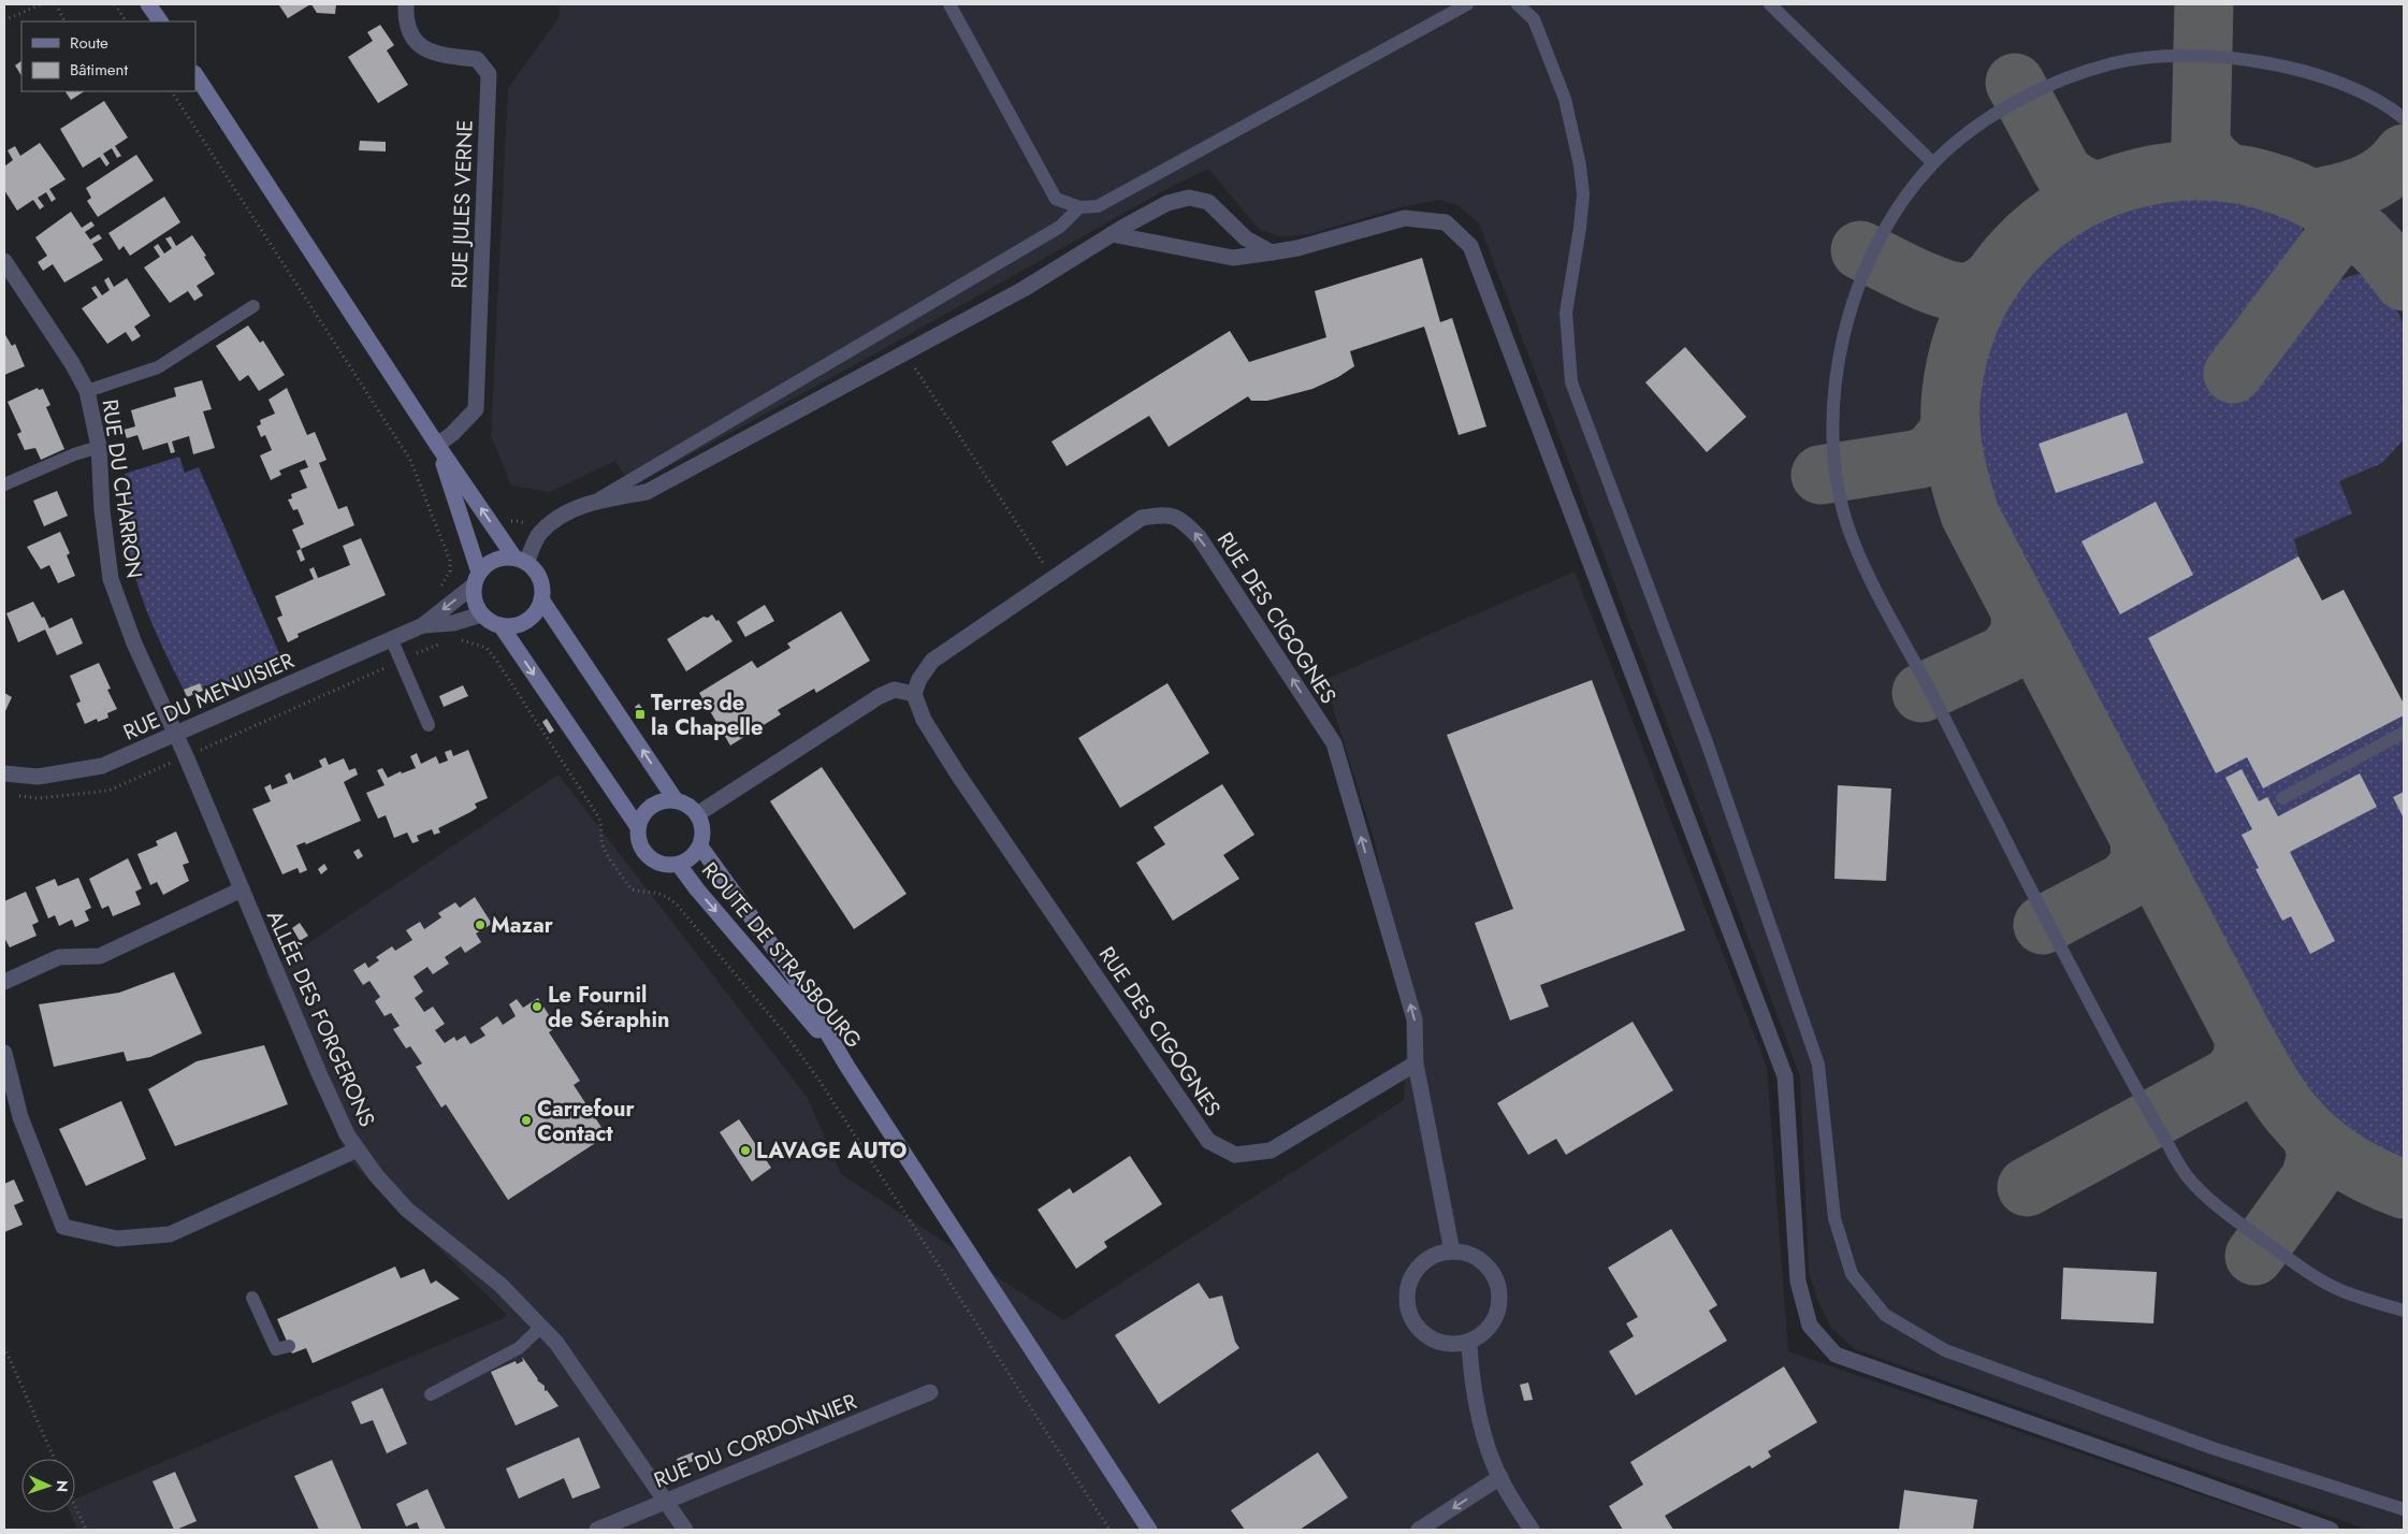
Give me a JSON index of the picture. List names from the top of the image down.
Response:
{
  "streets": {
    "main road": ["ROUTE DE STRASBOURG"],
    "street": [
      "RUE JULES VERNE",
      "RUE DU CHARRON",
      "RUE DES CIGOGNES",
      "RUE DU MENUISIER",
      "ALLÉE DES FORGERONS",
      "RUE DU CORDONNIER"
    ]
  },
  "crossings": [
    ["RUE DU CHARRON", "RUE DU MENUISIER"],
    ["RUE DU CHARRON", "ALLÉE DES FORGERONS"],
    ["RUE DU MENUISIER", "ALLÉE DES FORGERONS"],
    ["ALLÉE DES FORGERONS", "RUE DU CORDONNIER"]
  ],
  "places": {
    "transit": ["Terres de la Chapelle"],
    "other": [
      "Mazar",
      "Le Fournil de Séraphin",
      "Carrefour Contact",
      "LAVAGE AUTO"
    ]
  },
  "legend": ["Route", "Bâtiment"],
  "north": "right"
}
